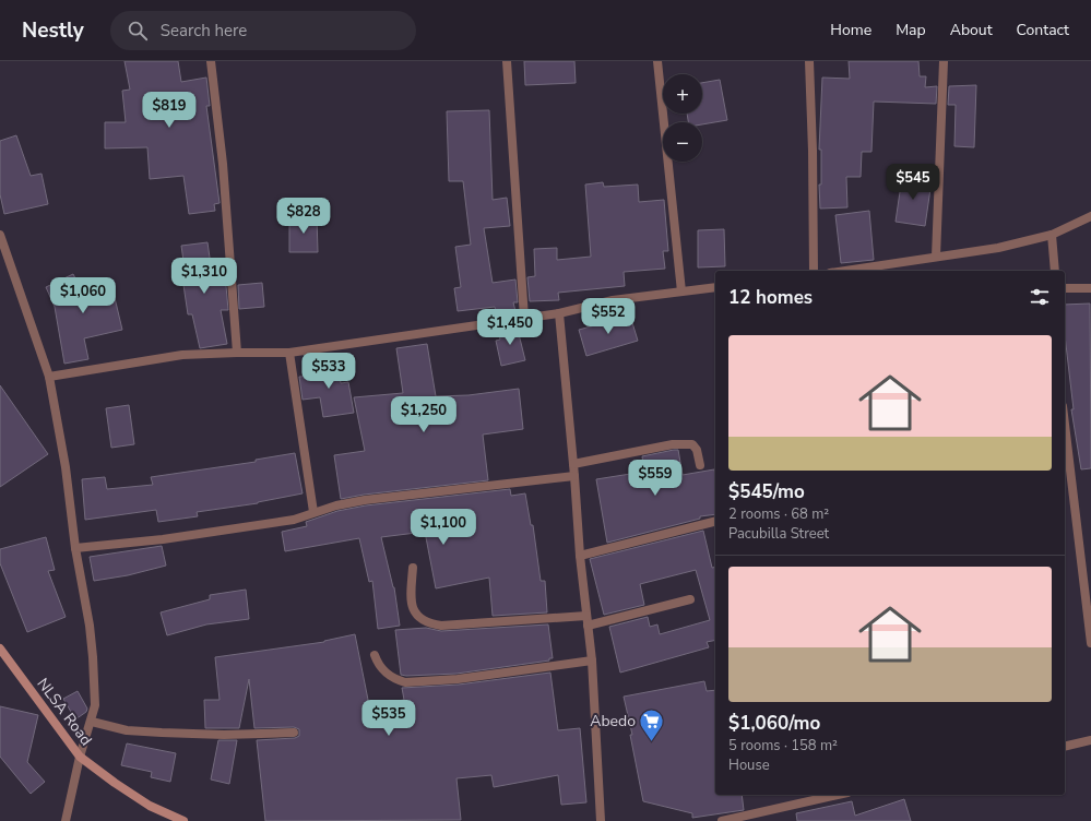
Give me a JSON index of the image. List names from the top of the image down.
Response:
{
  "streets": {
    "main road": ["NLSA Road"]
  },
  "places": {
    "supermarket": ["Abedo"]
  },
  "page": {
    "header": "Nestly",
    "search": "Search here",
    "nav": [
      "Home",
      "Map",
      "About",
      "Contact"
    ],
    "map_buttons": ["+", "−"],
    "price": [
      "$819",
      "$545",
      "$828",
      "$1,310",
      "$1,060",
      "$552",
      "$1,450",
      "$533",
      "$1,250",
      "$559",
      "$1,100",
      "$535"
    ],
    "heading": "12 homes",
    "list": [
      {
        "name": "$545/mo",
        "note": "2 rooms · 68 m² · Pacubilla Street"
      },
      {
        "name": "$1,060/mo",
        "note": "5 rooms · 158 m² · House"
      }
    ]
  }
}
